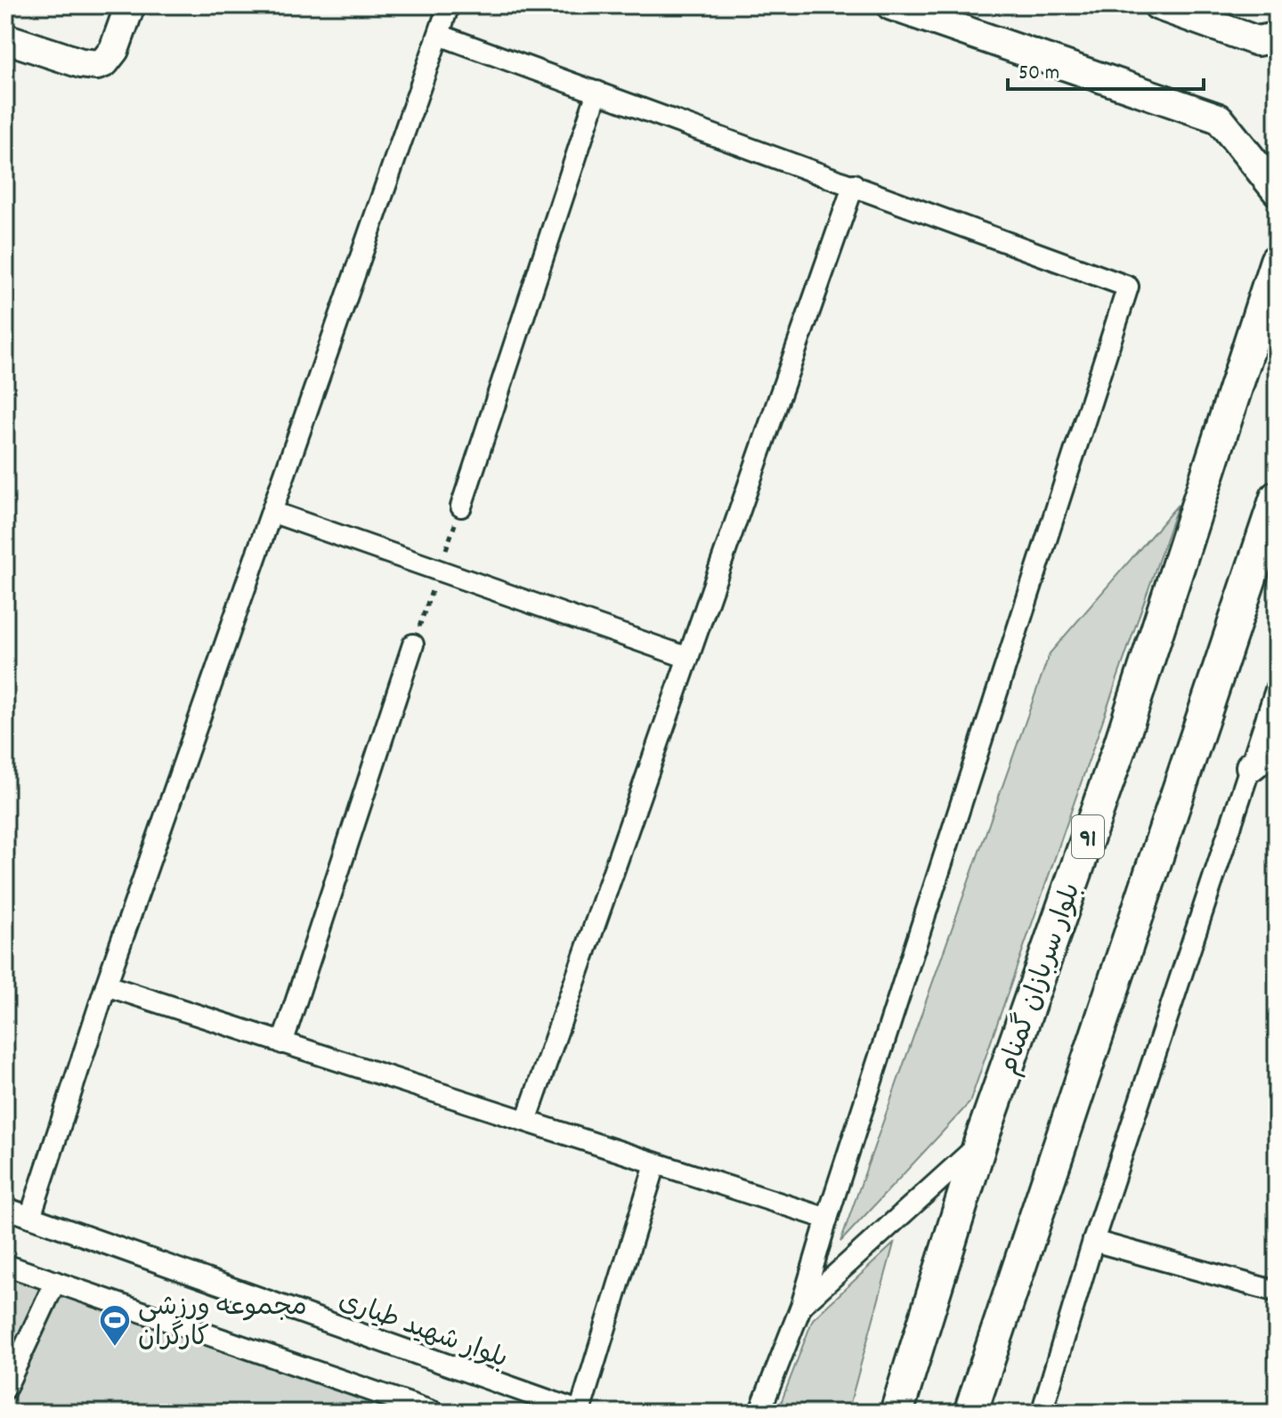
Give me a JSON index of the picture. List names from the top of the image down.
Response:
{
  "streets": {
    "main road": ["91", "بلوار سربازان گمنام"],
    "street": ["بلوار شهید طیاری"]
  },
  "places": {
    "sports": ["مجموعه ورزشی کارگران"]
  },
  "scale_bar": "50 m"
}
